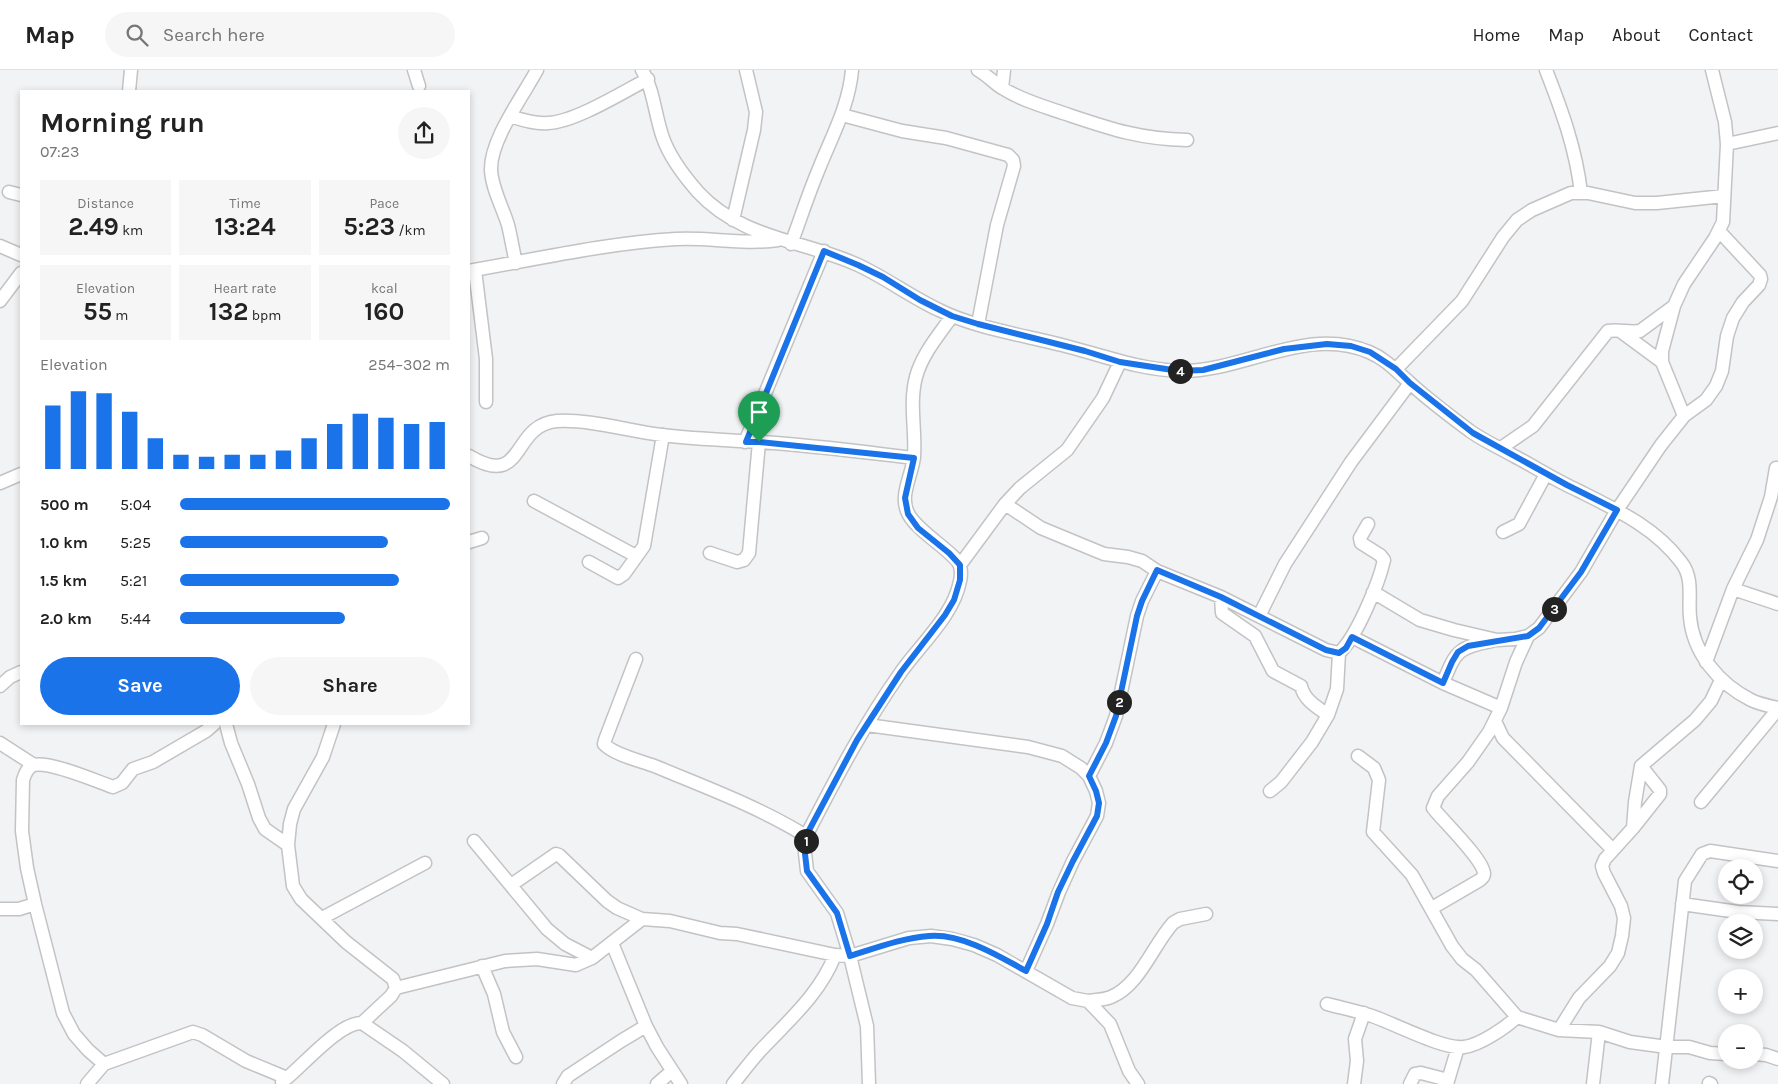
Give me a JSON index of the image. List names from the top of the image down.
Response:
{
  "page": {
    "header": "Map",
    "search": "Search here",
    "nav": [
      "Home",
      "Map",
      "About",
      "Contact"
    ],
    "heading": ["Morning run", "07:23"],
    "stats": [
      ["Distance", "2.49 km"],
      ["Time", "13:24"],
      ["Pace", "5:23 /km"],
      ["Elevation", "55 m"],
      ["Heart rate", "132 bpm"],
      ["kcal", "160"]
    ],
    "chart": ["Elevation", "254–302 m"],
    "pins": [
      "4",
      "3",
      "2",
      "1"
    ],
    "list": [
      {
        "name": "500 m",
        "note": "5:04"
      },
      {
        "name": "1.0 km",
        "note": "5:25"
      },
      {
        "name": "1.5 km",
        "note": "5:21"
      },
      {
        "name": "2.0 km",
        "note": "5:44"
      }
    ],
    "buttons": ["Save", "Share"],
    "map_buttons": ["+", "−"]
  }
}
